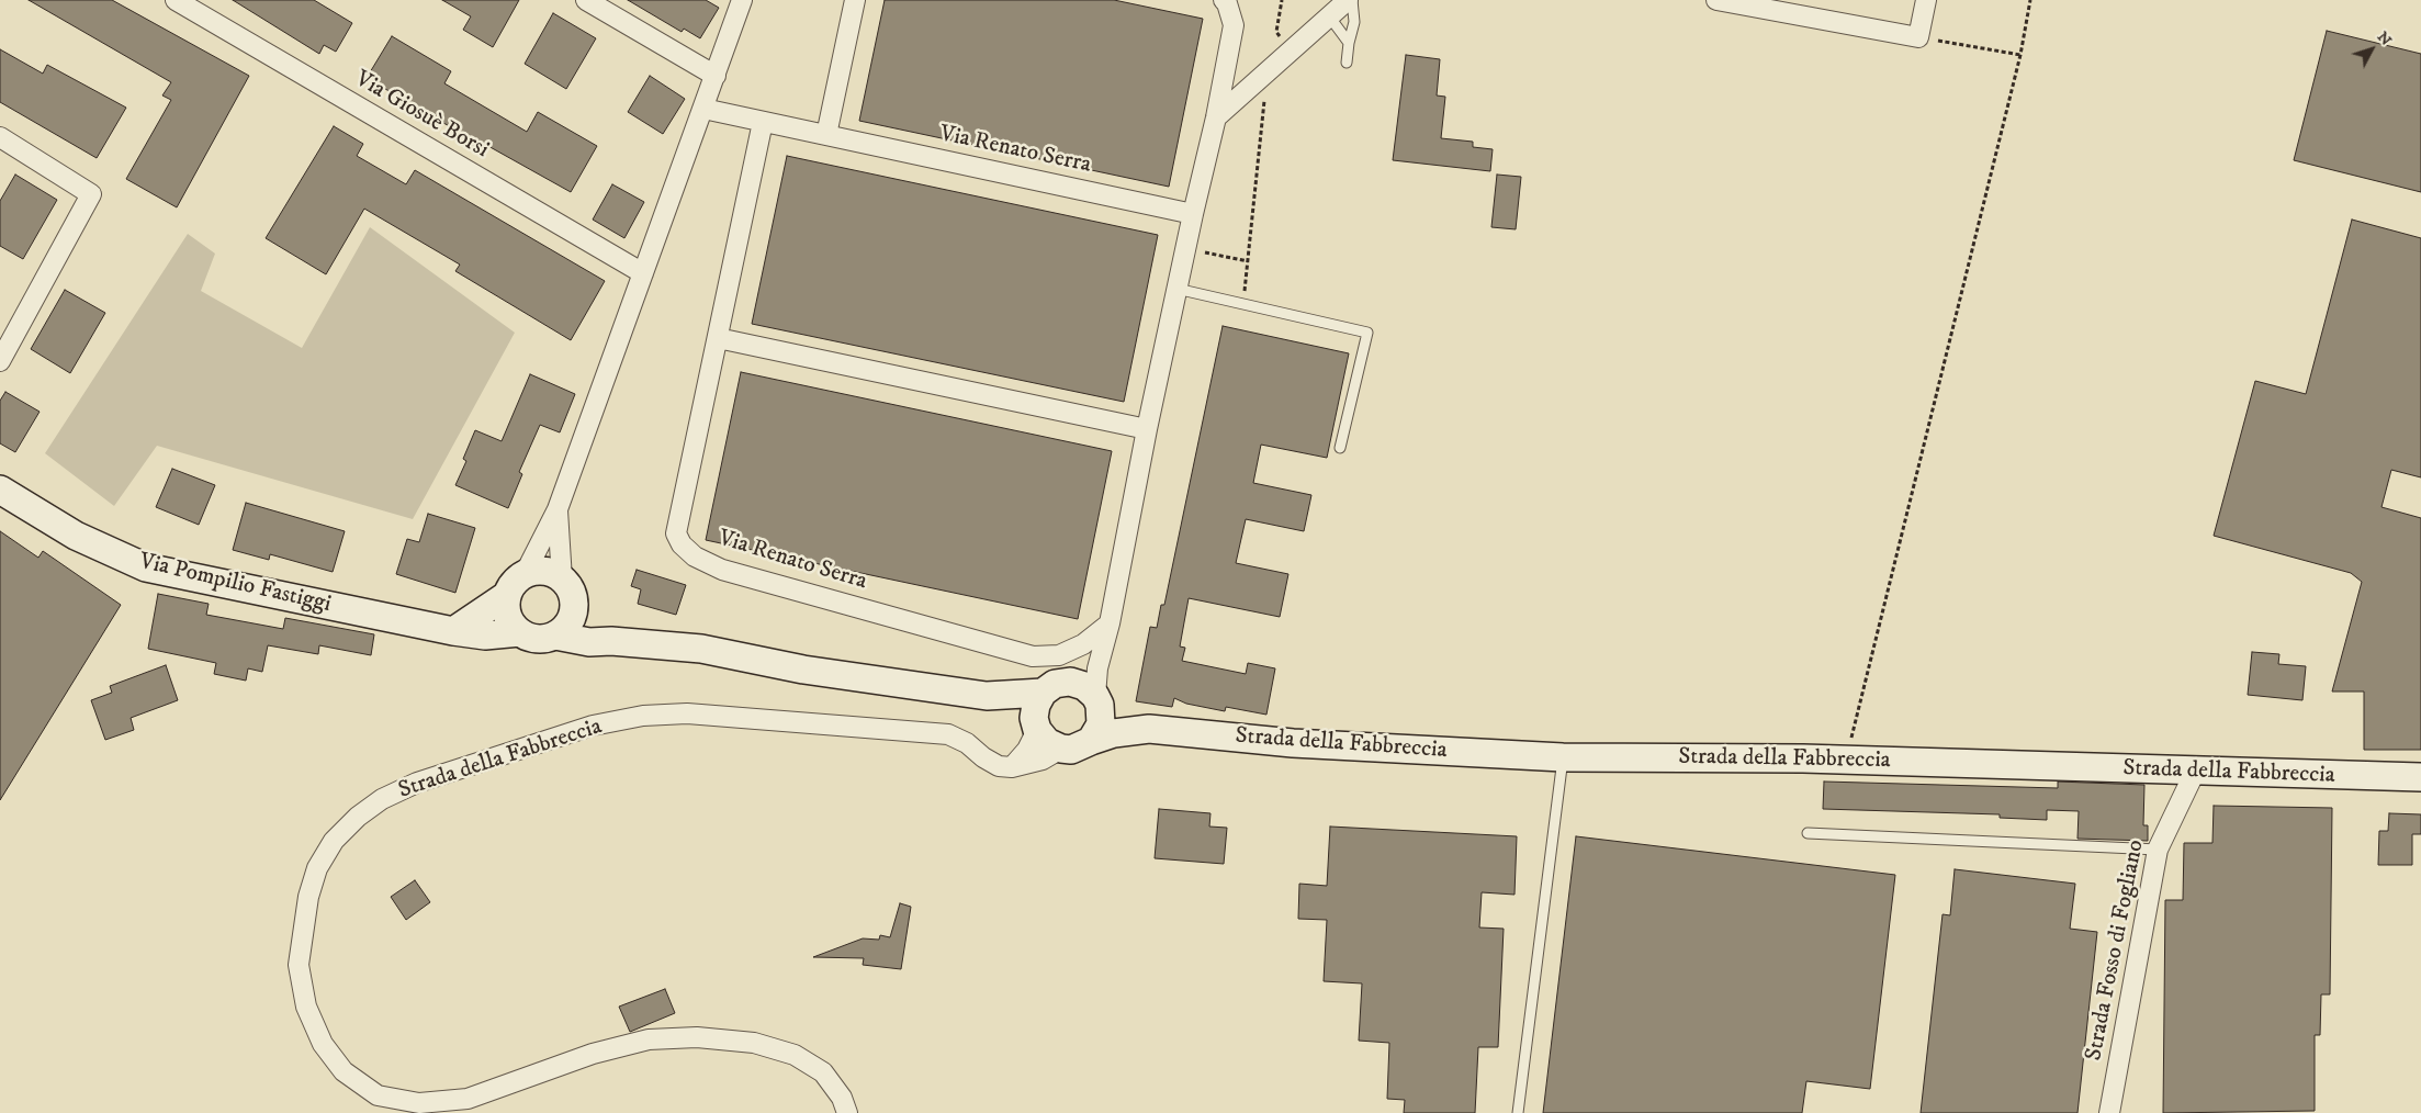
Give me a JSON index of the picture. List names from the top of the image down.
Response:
{
  "streets": {
    "street": [
      "Via Giosuè Borsi",
      "Via Renato Serra",
      "Via Pompilio Fastiggi",
      "Strada della Fabbreccia",
      "Strada Fosso di Fogliano"
    ]
  },
  "crossings": [
    ["Via Pompilio Fastiggi", "Strada della Fabbreccia"],
    ["Strada della Fabbreccia", "Strada Fosso di Fogliano"]
  ],
  "north": "top right"
}
